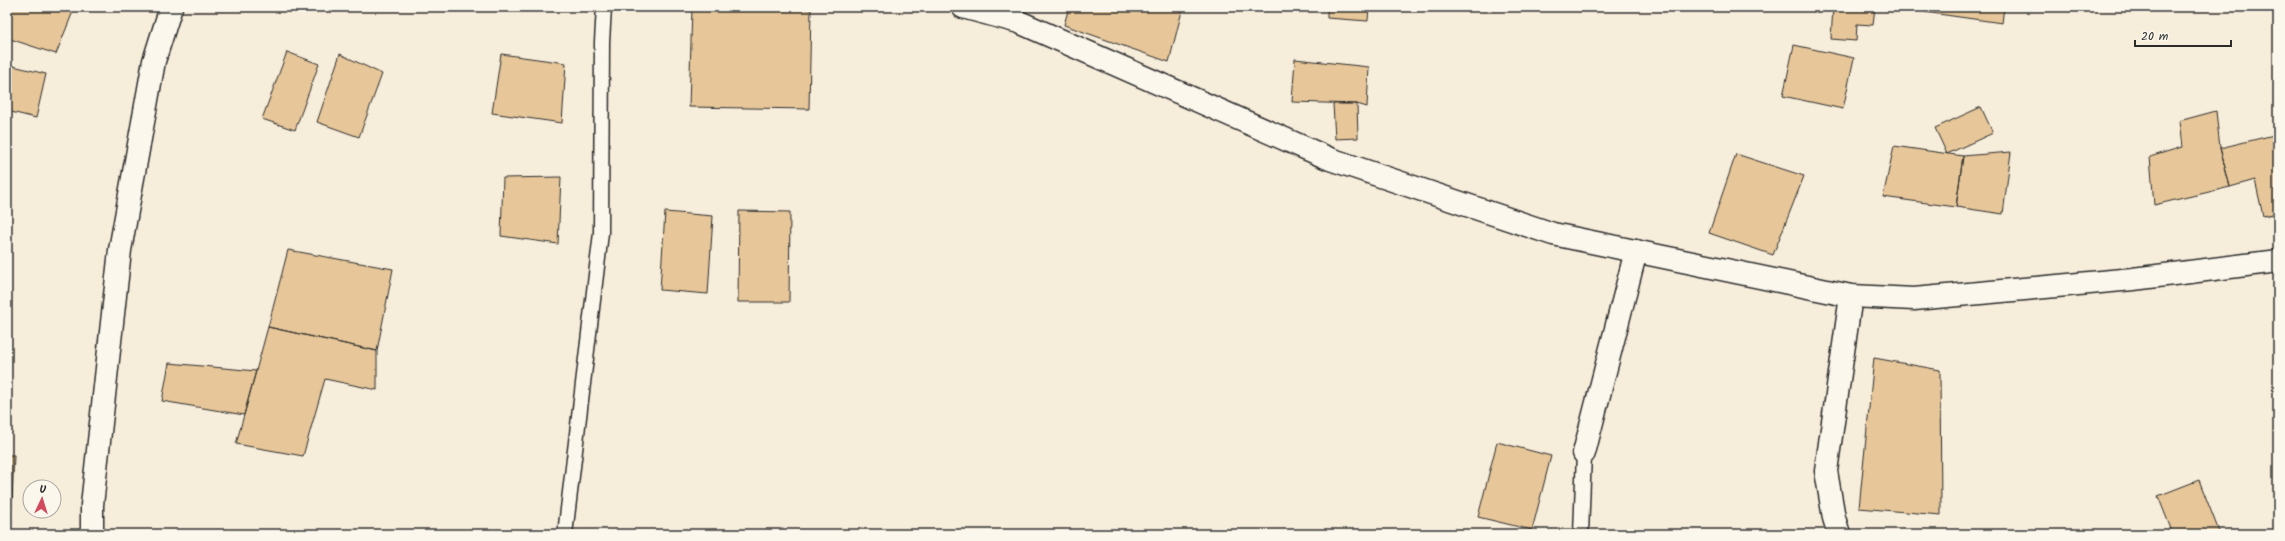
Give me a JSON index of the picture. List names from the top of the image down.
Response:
{
  "scale_bar": "20 m",
  "north": "top"
}
